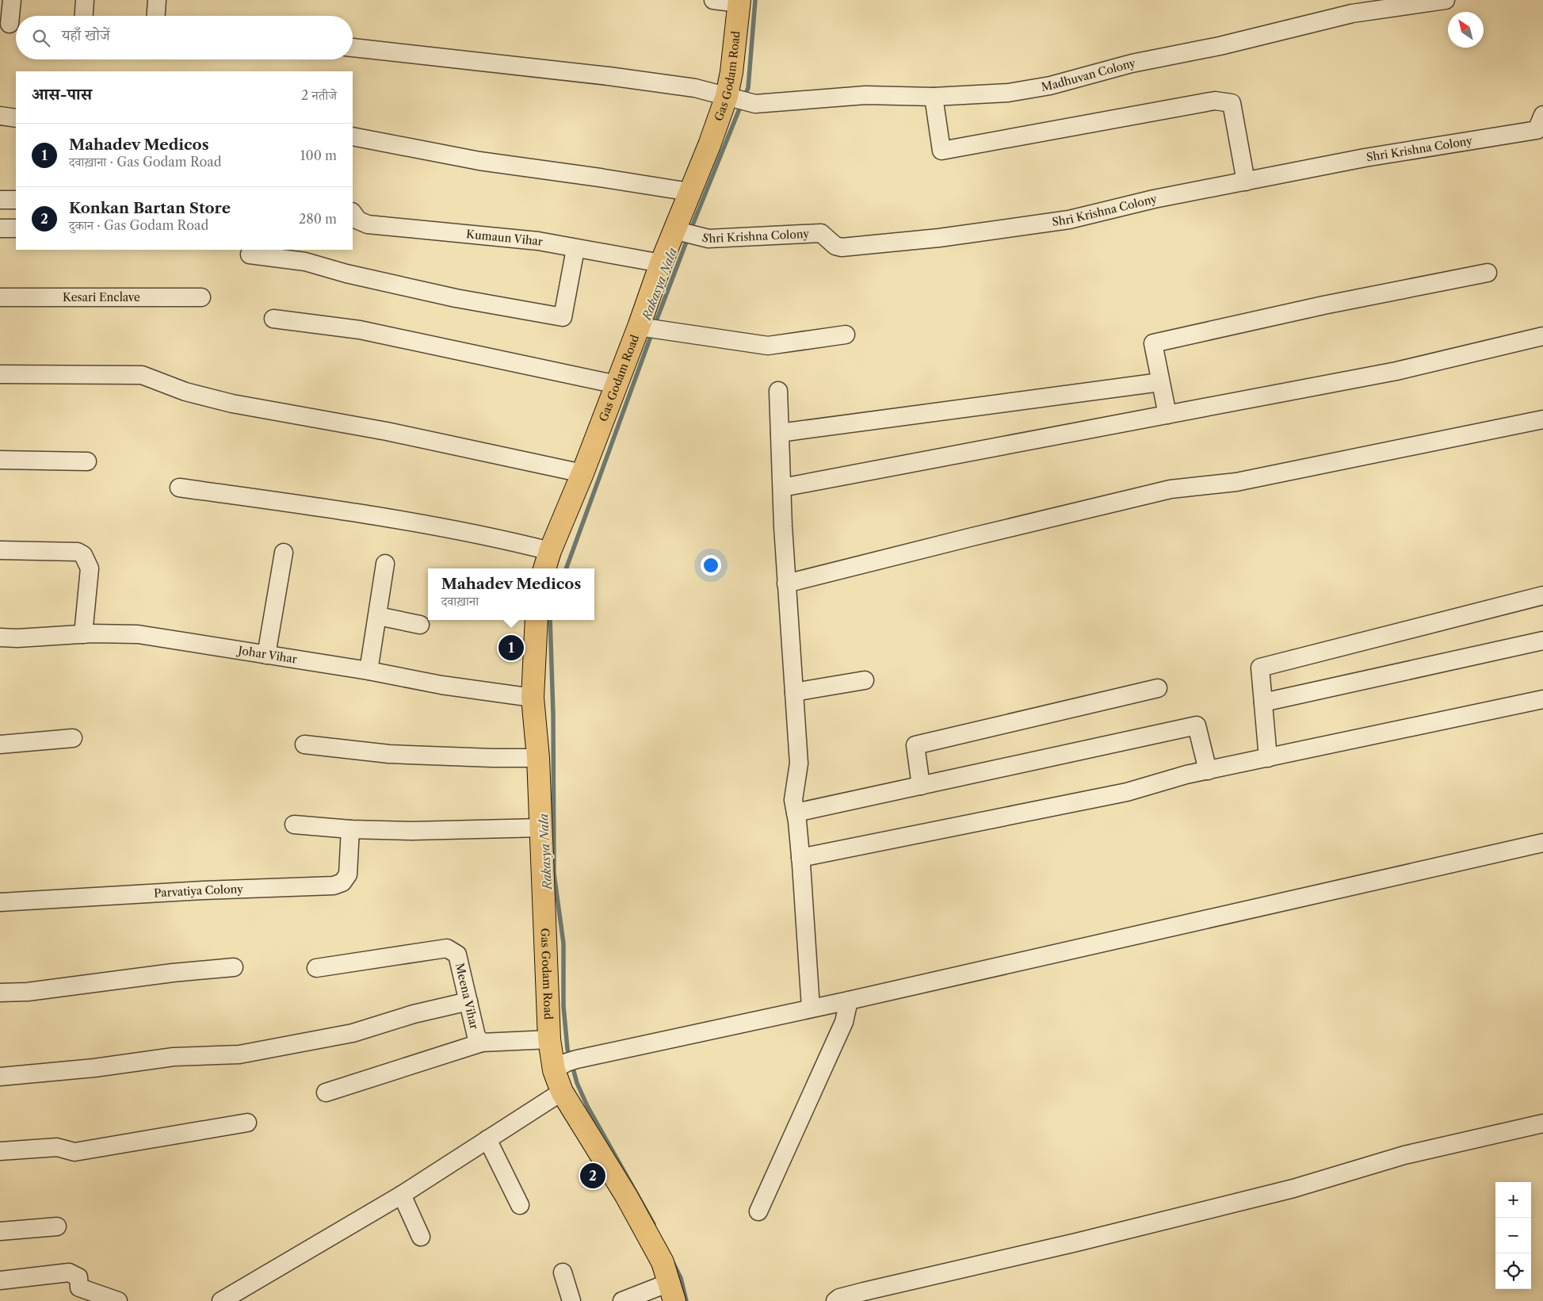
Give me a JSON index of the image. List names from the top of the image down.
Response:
{
  "streets": {
    "main road": ["Gas Godam Road"],
    "street": [
      "Madhuvan Colony",
      "Shri Krishna Colony",
      "Kumaun Vihar",
      "Kesari Enclave",
      "Johar Vihar",
      "Parvatiya Colony",
      "Meena Vihar"
    ]
  },
  "crossings": [
    ["Madhuvan Colony", "Gas Godam Road"],
    ["Gas Godam Road", "Shri Krishna Colony"],
    ["Gas Godam Road", "Kumaun Vihar"],
    ["Gas Godam Road", "Johar Vihar"],
    ["Gas Godam Road", "Meena Vihar"]
  ],
  "water": ["Rakasya Nala"],
  "north": "top left",
  "page": {
    "search": "यहाँ खोजें",
    "heading": ["आस-पास", "2 नतीजे"],
    "list": [
      {
        "mark": "1",
        "name": "Mahadev Medicos",
        "note": "दवाख़ाना · Gas Godam Road",
        "value": "100 m"
      },
      {
        "mark": "2",
        "name": "Konkan Bartan Store",
        "note": "दुकान · Gas Godam Road",
        "value": "280 m"
      }
    ],
    "popup": ["Mahadev Medicos", "दवाख़ाना"],
    "pins": ["1", "2"],
    "map_buttons": ["+", "−"]
  }
}
